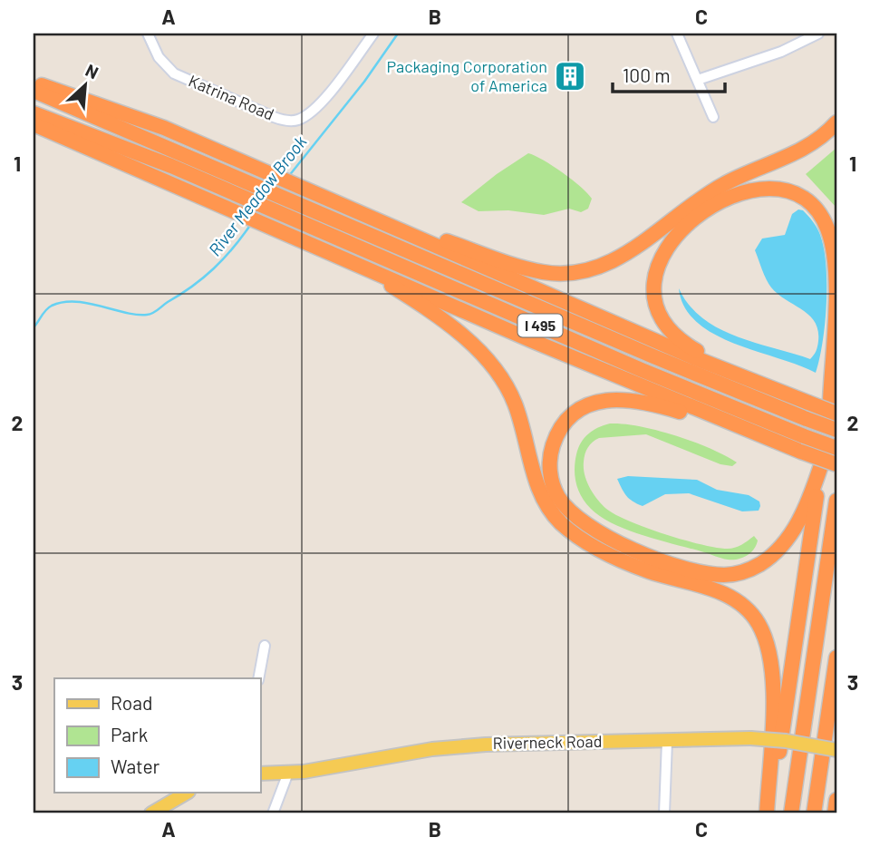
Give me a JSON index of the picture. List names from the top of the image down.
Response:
{
  "streets": {
    "highway": ["I 495"],
    "main road": ["Riverneck Road"],
    "street": ["Katrina Road"]
  },
  "water": ["River Meadow Brook"],
  "places": {
    "building": ["Packaging Corporation of America"]
  },
  "legend": ["Road", "Park", "Water"],
  "scale_bar": "100 m",
  "north": "top right",
  "grid": {
    "columns": ["A", "B", "C"],
    "rows": ["1", "2", "3"]
  }
}
